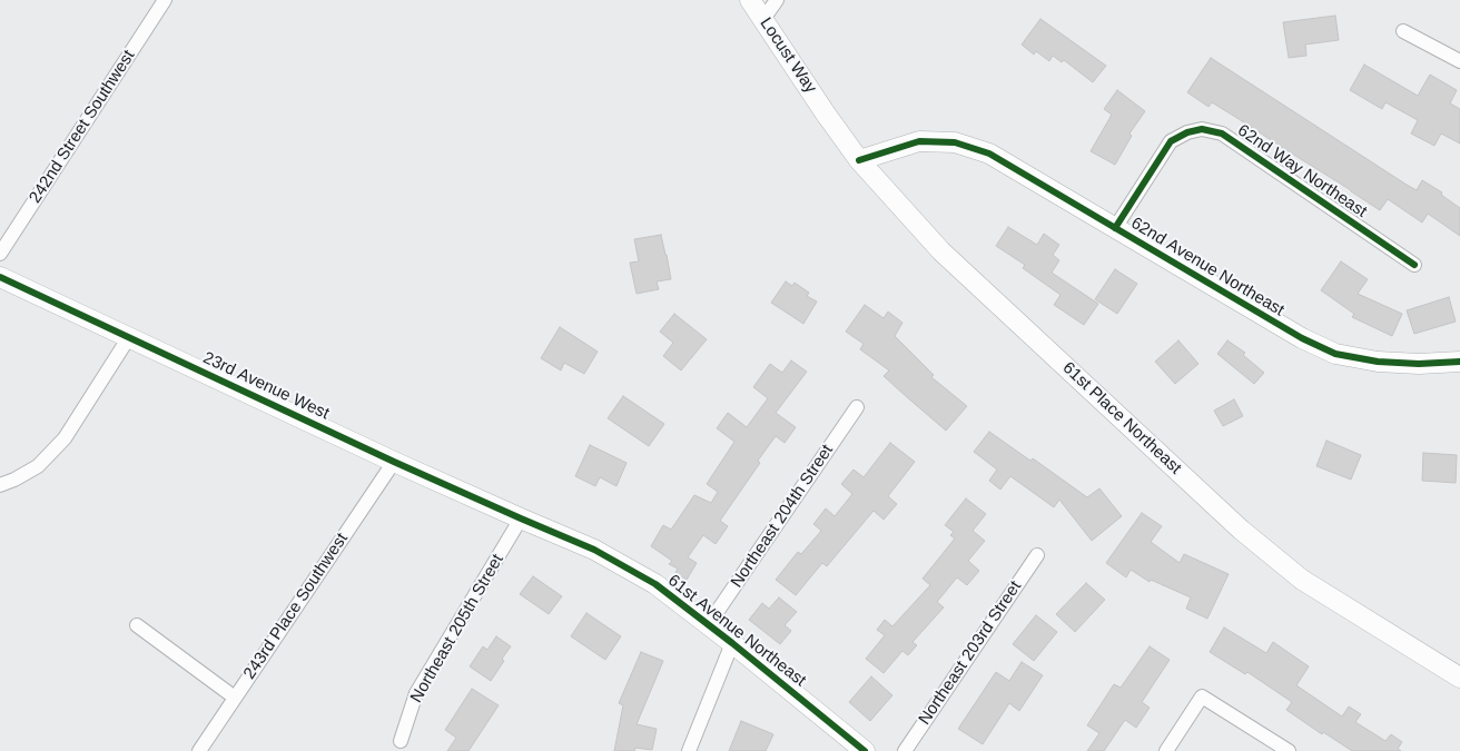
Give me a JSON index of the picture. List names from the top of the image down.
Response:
{
  "streets": {
    "street": [
      "Locust Way",
      "242nd Street Southwest",
      "62nd Way Northeast",
      "62nd Avenue Northeast",
      "23rd Avenue West",
      "61st Place Northeast",
      "Northeast 204th Street",
      "243rd Place Southwest",
      "Northeast 205th Street",
      "61st Avenue Northeast",
      "Northeast 203rd Street"
    ]
  },
  "crossings": [
    ["Locust Way", "61st Place Northeast"],
    ["62nd Way Northeast", "62nd Avenue Northeast"],
    ["62nd Avenue Northeast", "61st Place Northeast"],
    ["23rd Avenue West", "243rd Place Southwest"],
    ["23rd Avenue West", "Northeast 205th Street"],
    ["23rd Avenue West", "61st Avenue Northeast"],
    ["Northeast 204th Street", "61st Avenue Northeast"],
    ["Northeast 205th Street", "61st Avenue Northeast"]
  ]
}
